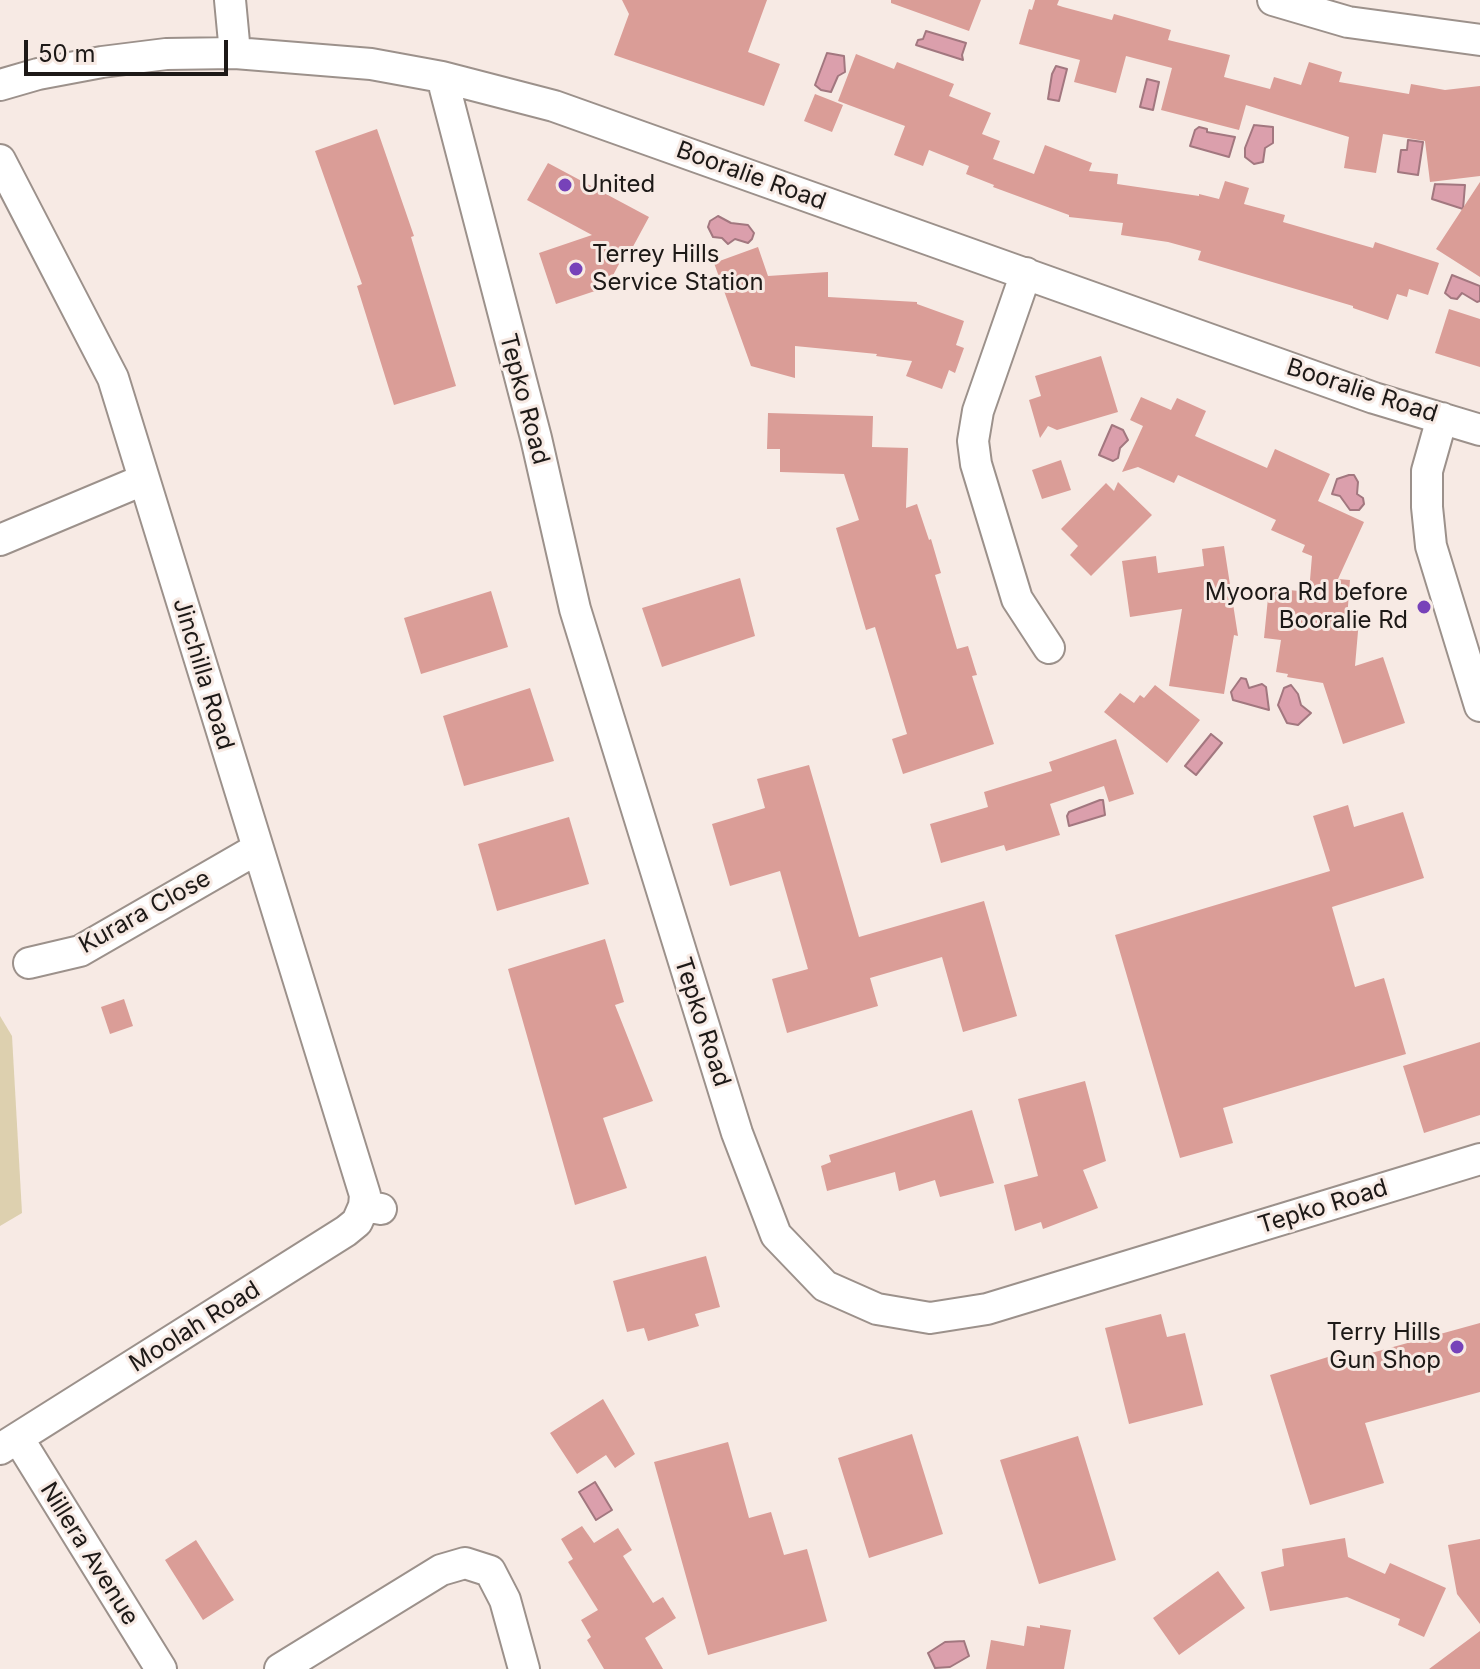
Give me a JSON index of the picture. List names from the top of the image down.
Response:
{
  "streets": {
    "street": [
      "Booralie Road",
      "Tepko Road",
      "Jinchilla Road",
      "Kurara Close",
      "Moolah Road",
      "Nillera Avenue"
    ]
  },
  "crossings": [
    ["Booralie Road", "Tepko Road"],
    ["Jinchilla Road", "Kurara Close"],
    ["Jinchilla Road", "Moolah Road"],
    ["Moolah Road", "Nillera Avenue"]
  ],
  "places": [
    "United",
    "Terrey Hills Service Station",
    "Myoora Rd before Booralie Rd",
    "Terry Hills Gun Shop"
  ],
  "scale_bar": "50 m"
}
